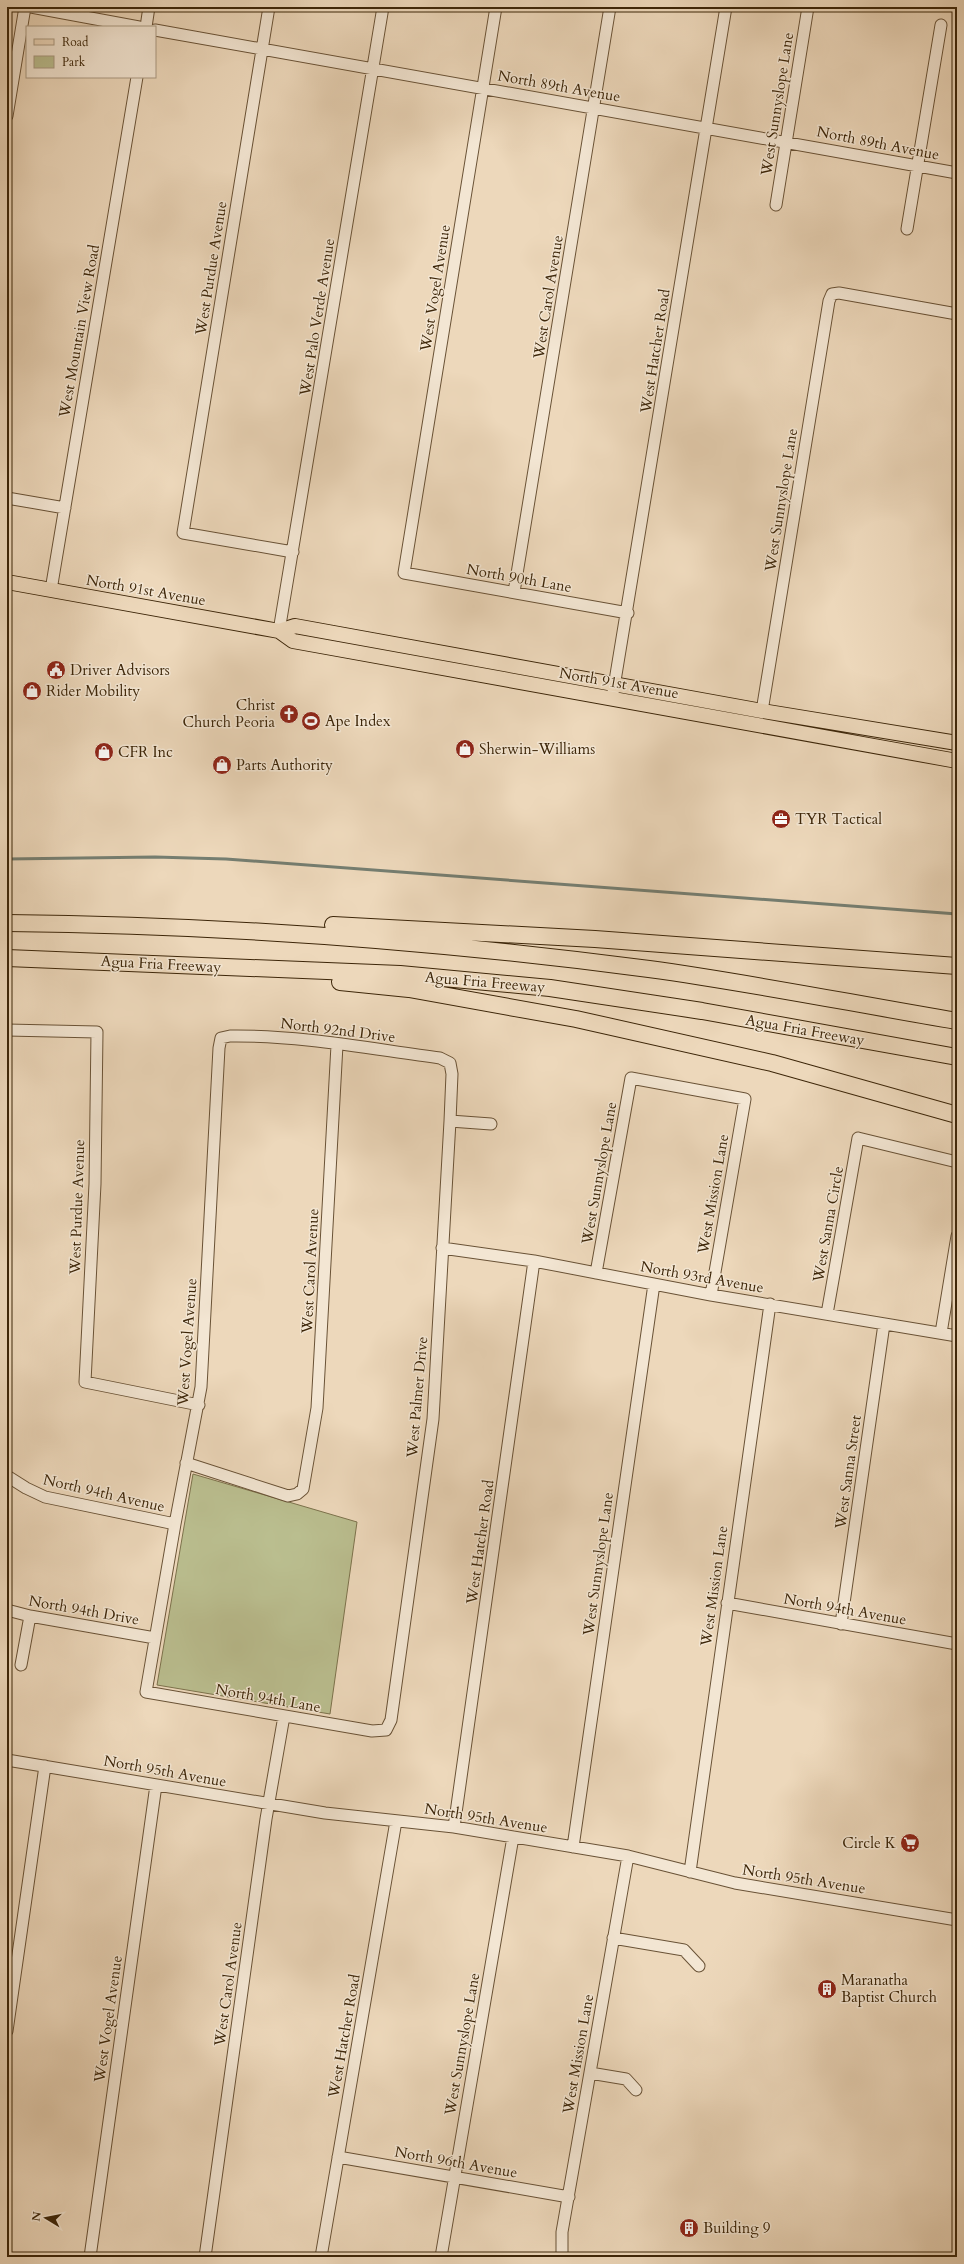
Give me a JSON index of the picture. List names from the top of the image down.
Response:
{
  "streets": {
    "highway": ["Agua Fria Freeway"],
    "main road": ["North 91st Avenue"],
    "street": [
      "North 89th Avenue",
      "West Sunnyslope Lane",
      "West Purdue Avenue",
      "West Vogel Avenue",
      "West Carol Avenue",
      "West Palo Verde Avenue",
      "West Mountain View Road",
      "West Hatcher Road",
      "North 90th Lane",
      "North 92nd Drive",
      "West Mission Lane",
      "West Sanna Circle",
      "North 93rd Avenue",
      "West Palmer Drive",
      "West Sanna Street",
      "North 94th Avenue",
      "North 94th Drive",
      "North 94th Lane",
      "North 95th Avenue",
      "North 96th Avenue"
    ]
  },
  "crossings": [
    ["North 89th Avenue", "West Sunnyslope Lane"],
    ["North 89th Avenue", "West Purdue Avenue"],
    ["North 89th Avenue", "West Vogel Avenue"],
    ["North 89th Avenue", "West Carol Avenue"],
    ["North 89th Avenue", "West Palo Verde Avenue"],
    ["North 89th Avenue", "West Hatcher Road"],
    ["West Sunnyslope Lane", "North 91st Avenue"],
    ["West Sunnyslope Lane", "West Mission Lane"],
    ["West Sunnyslope Lane", "North 93rd Avenue"],
    ["West Sunnyslope Lane", "North 95th Avenue"],
    ["West Sunnyslope Lane", "North 96th Avenue"],
    ["West Purdue Avenue", "West Vogel Avenue"],
    ["West Purdue Avenue", "West Palo Verde Avenue"],
    ["West Vogel Avenue", "West Carol Avenue"],
    ["West Vogel Avenue", "North 90th Lane"],
    ["West Vogel Avenue", "North 92nd Drive"],
    ["West Vogel Avenue", "North 94th Avenue"],
    ["West Vogel Avenue", "North 94th Drive"],
    ["West Vogel Avenue", "North 94th Lane"],
    ["West Vogel Avenue", "North 95th Avenue"],
    ["West Carol Avenue", "North 90th Lane"],
    ["West Carol Avenue", "North 92nd Drive"],
    ["West Carol Avenue", "North 94th Lane"],
    ["West Carol Avenue", "North 95th Avenue"],
    ["West Palo Verde Avenue", "North 91st Avenue"],
    ["West Mountain View Road", "North 91st Avenue"],
    ["West Hatcher Road", "North 90th Lane"],
    ["West Hatcher Road", "North 91st Avenue"],
    ["West Hatcher Road", "North 93rd Avenue"],
    ["West Hatcher Road", "North 95th Avenue"],
    ["West Hatcher Road", "North 96th Avenue"],
    ["North 92nd Drive", "West Palmer Drive"],
    ["West Mission Lane", "North 93rd Avenue"],
    ["West Mission Lane", "North 94th Avenue"],
    ["West Mission Lane", "North 95th Avenue"],
    ["West Mission Lane", "North 96th Avenue"],
    ["West Sanna Circle", "North 93rd Avenue"],
    ["North 93rd Avenue", "West Palmer Drive"],
    ["North 93rd Avenue", "West Sanna Street"],
    ["West Palmer Drive", "North 94th Lane"],
    ["West Sanna Street", "North 94th Avenue"]
  ],
  "places": {
    "public building": ["Driver Advisors"],
    "shop": [
      "Rider Mobility",
      "Sherwin-Williams",
      "CFR Inc",
      "Parts Authority"
    ],
    "church": ["Christ Church Peoria"],
    "sports": ["Ape Index"],
    "office": ["TYR Tactical"],
    "supermarket": ["Circle K"],
    "building": ["Maranatha Baptist Church", "Building 9"]
  },
  "legend": ["Road", "Park"],
  "north": "left"
}
